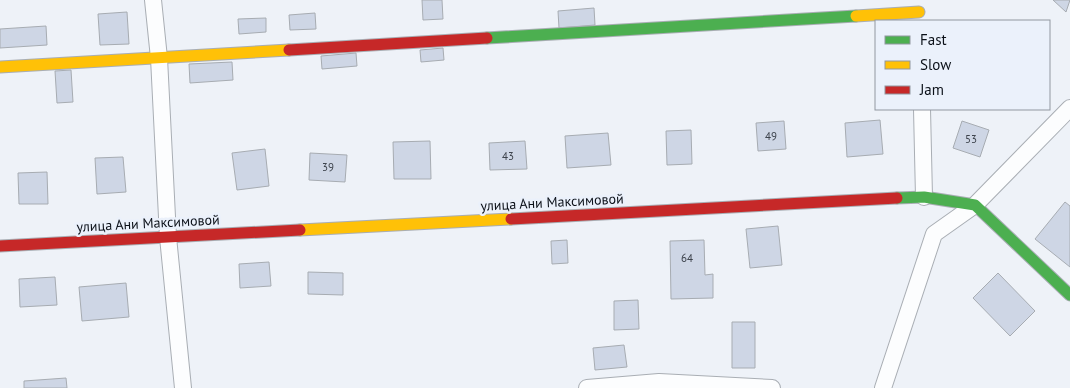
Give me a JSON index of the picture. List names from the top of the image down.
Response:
{
  "streets": {
    "street": ["улица Ани Максимовой"]
  },
  "house_numbers": [
    "49",
    "53",
    "43",
    "39",
    "64"
  ],
  "legend": ["Fast", "Slow", "Jam"]
}
